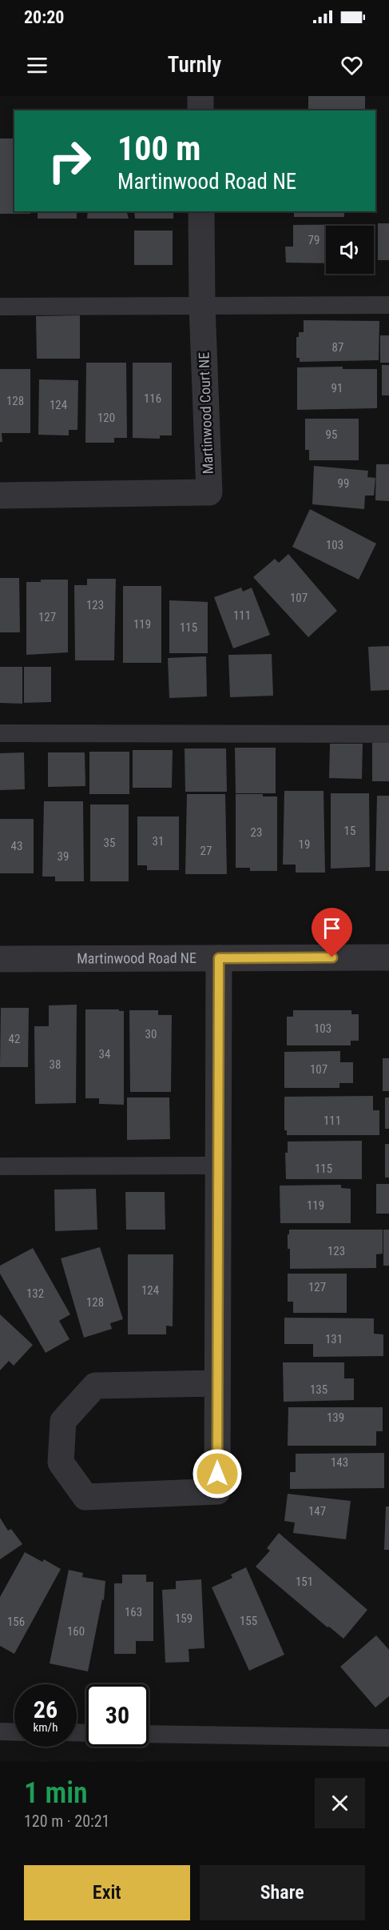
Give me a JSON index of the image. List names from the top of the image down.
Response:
{
  "streets": {
    "street": ["Martinwood Court NE", "Martinwood Road NE"]
  },
  "house_numbers": [
    "79",
    "87",
    "91",
    "116",
    "128",
    "124",
    "120",
    "95",
    "99",
    "103",
    "107",
    "123",
    "111",
    "127",
    "119",
    "115",
    "15",
    "23",
    "31",
    "35",
    "19",
    "43",
    "27",
    "39",
    "103",
    "30",
    "42",
    "34",
    "38",
    "107",
    "111",
    "115",
    "119",
    "123",
    "127",
    "124",
    "132",
    "128",
    "131",
    "135",
    "139",
    "143",
    "147",
    "151",
    "163",
    "159",
    "155",
    "156",
    "160"
  ],
  "page": {
    "status": "20:20",
    "header": "Turnly",
    "turn": ["100 m", "Martinwood Road NE"],
    "speed": "26 km/h",
    "limit": "30",
    "heading": ["1 min", "120 m · 20:21"],
    "buttons": ["Exit", "Share"]
  }
}
